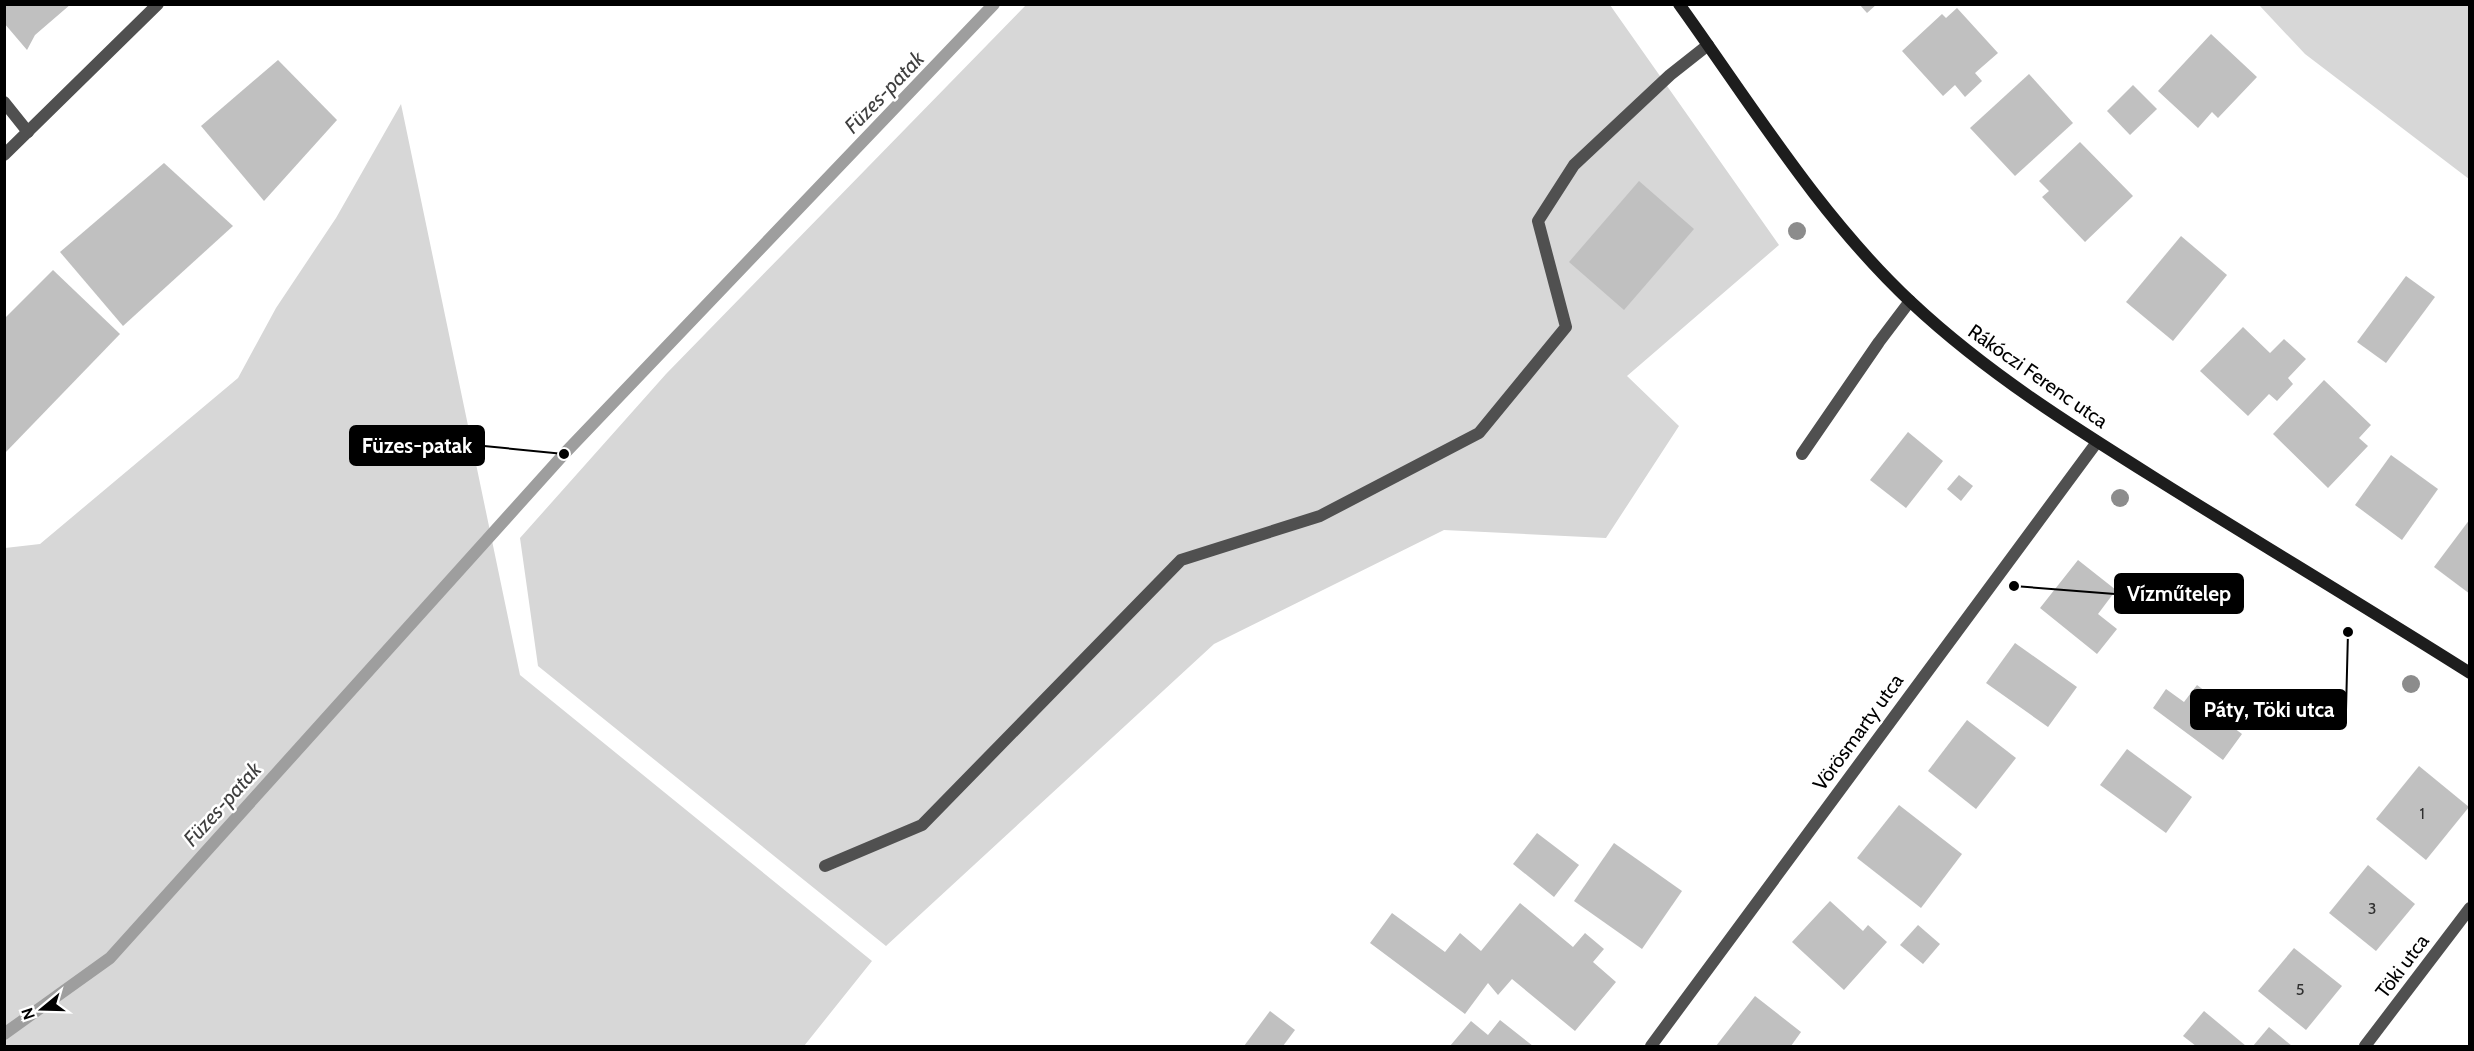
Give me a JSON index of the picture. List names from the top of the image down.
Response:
{
  "streets": {
    "main road": ["Rákóczi Ferenc utca"],
    "street": ["Vörösmarty utca", "Töki utca"]
  },
  "crossings": [
    ["Rákóczi Ferenc utca", "Vörösmarty utca"]
  ],
  "water": ["Füzes-patak"],
  "places": ["Füzes-patak", "Vízműtelep", "Páty, Töki utca"],
  "house_numbers": ["1", "3", "5"],
  "north": "left"
}
